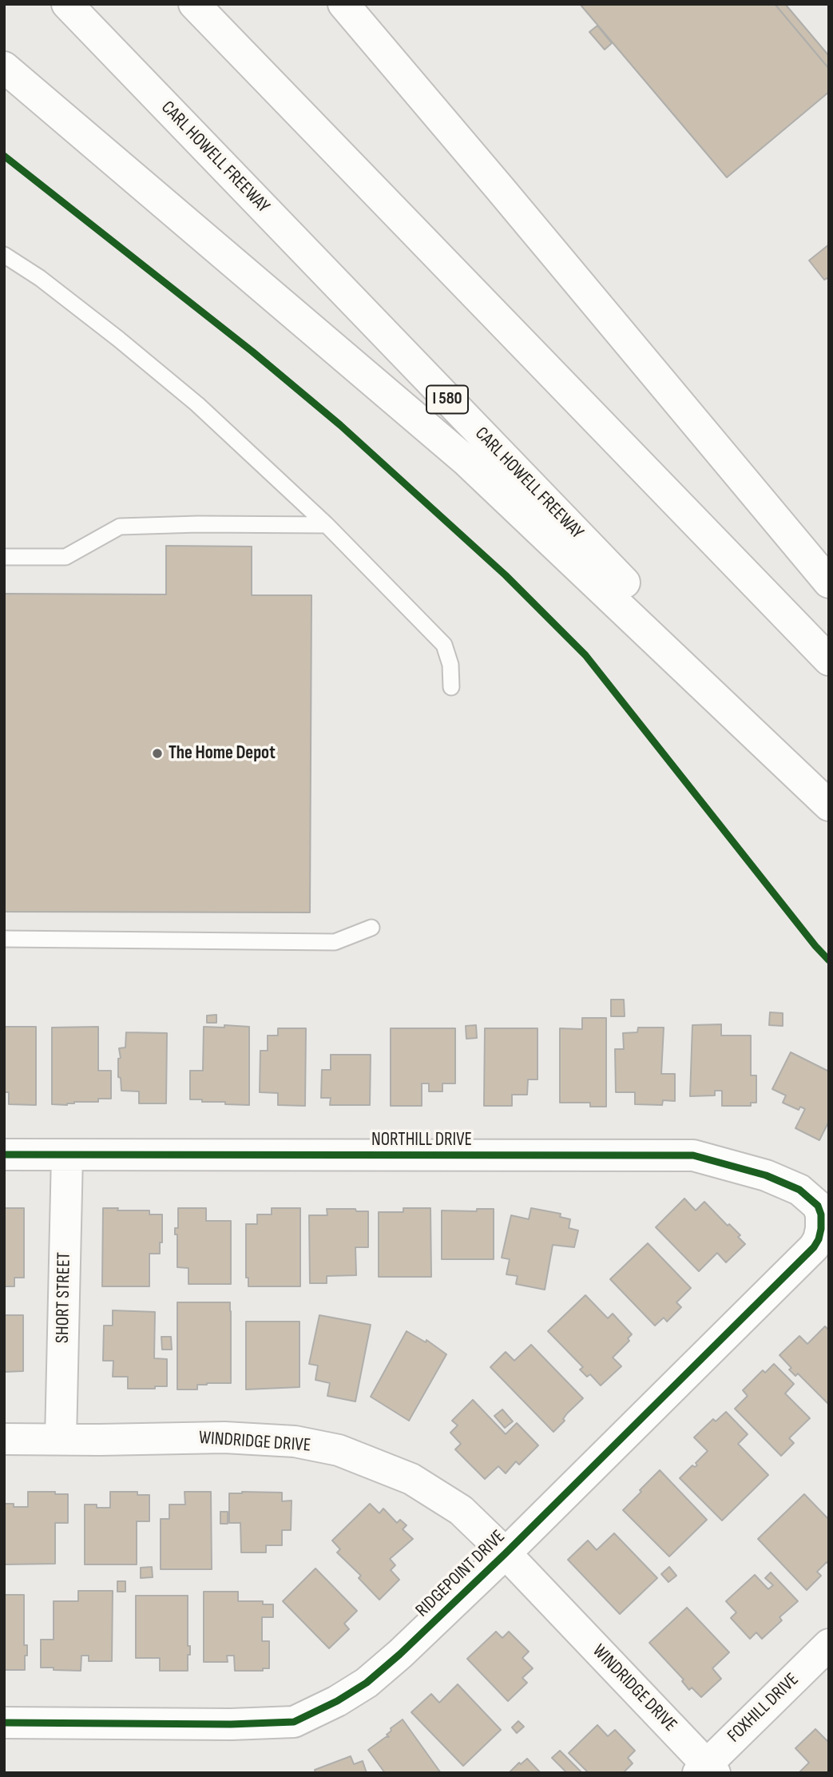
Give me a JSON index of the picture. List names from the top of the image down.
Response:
{
  "streets": {
    "main road": [
      "CARL HOWELL FREEWAY",
      "I 580",
      "NORTHILL DRIVE",
      "SHORT STREET",
      "WINDRIDGE DRIVE",
      "RIDGEPOINT DRIVE",
      "FOXHILL DRIVE"
    ]
  },
  "crossings": [
    ["NORTHILL DRIVE", "SHORT STREET"],
    ["NORTHILL DRIVE", "RIDGEPOINT DRIVE"],
    ["SHORT STREET", "WINDRIDGE DRIVE"],
    ["WINDRIDGE DRIVE", "RIDGEPOINT DRIVE"],
    ["WINDRIDGE DRIVE", "FOXHILL DRIVE"]
  ],
  "places": ["The Home Depot"]
}
